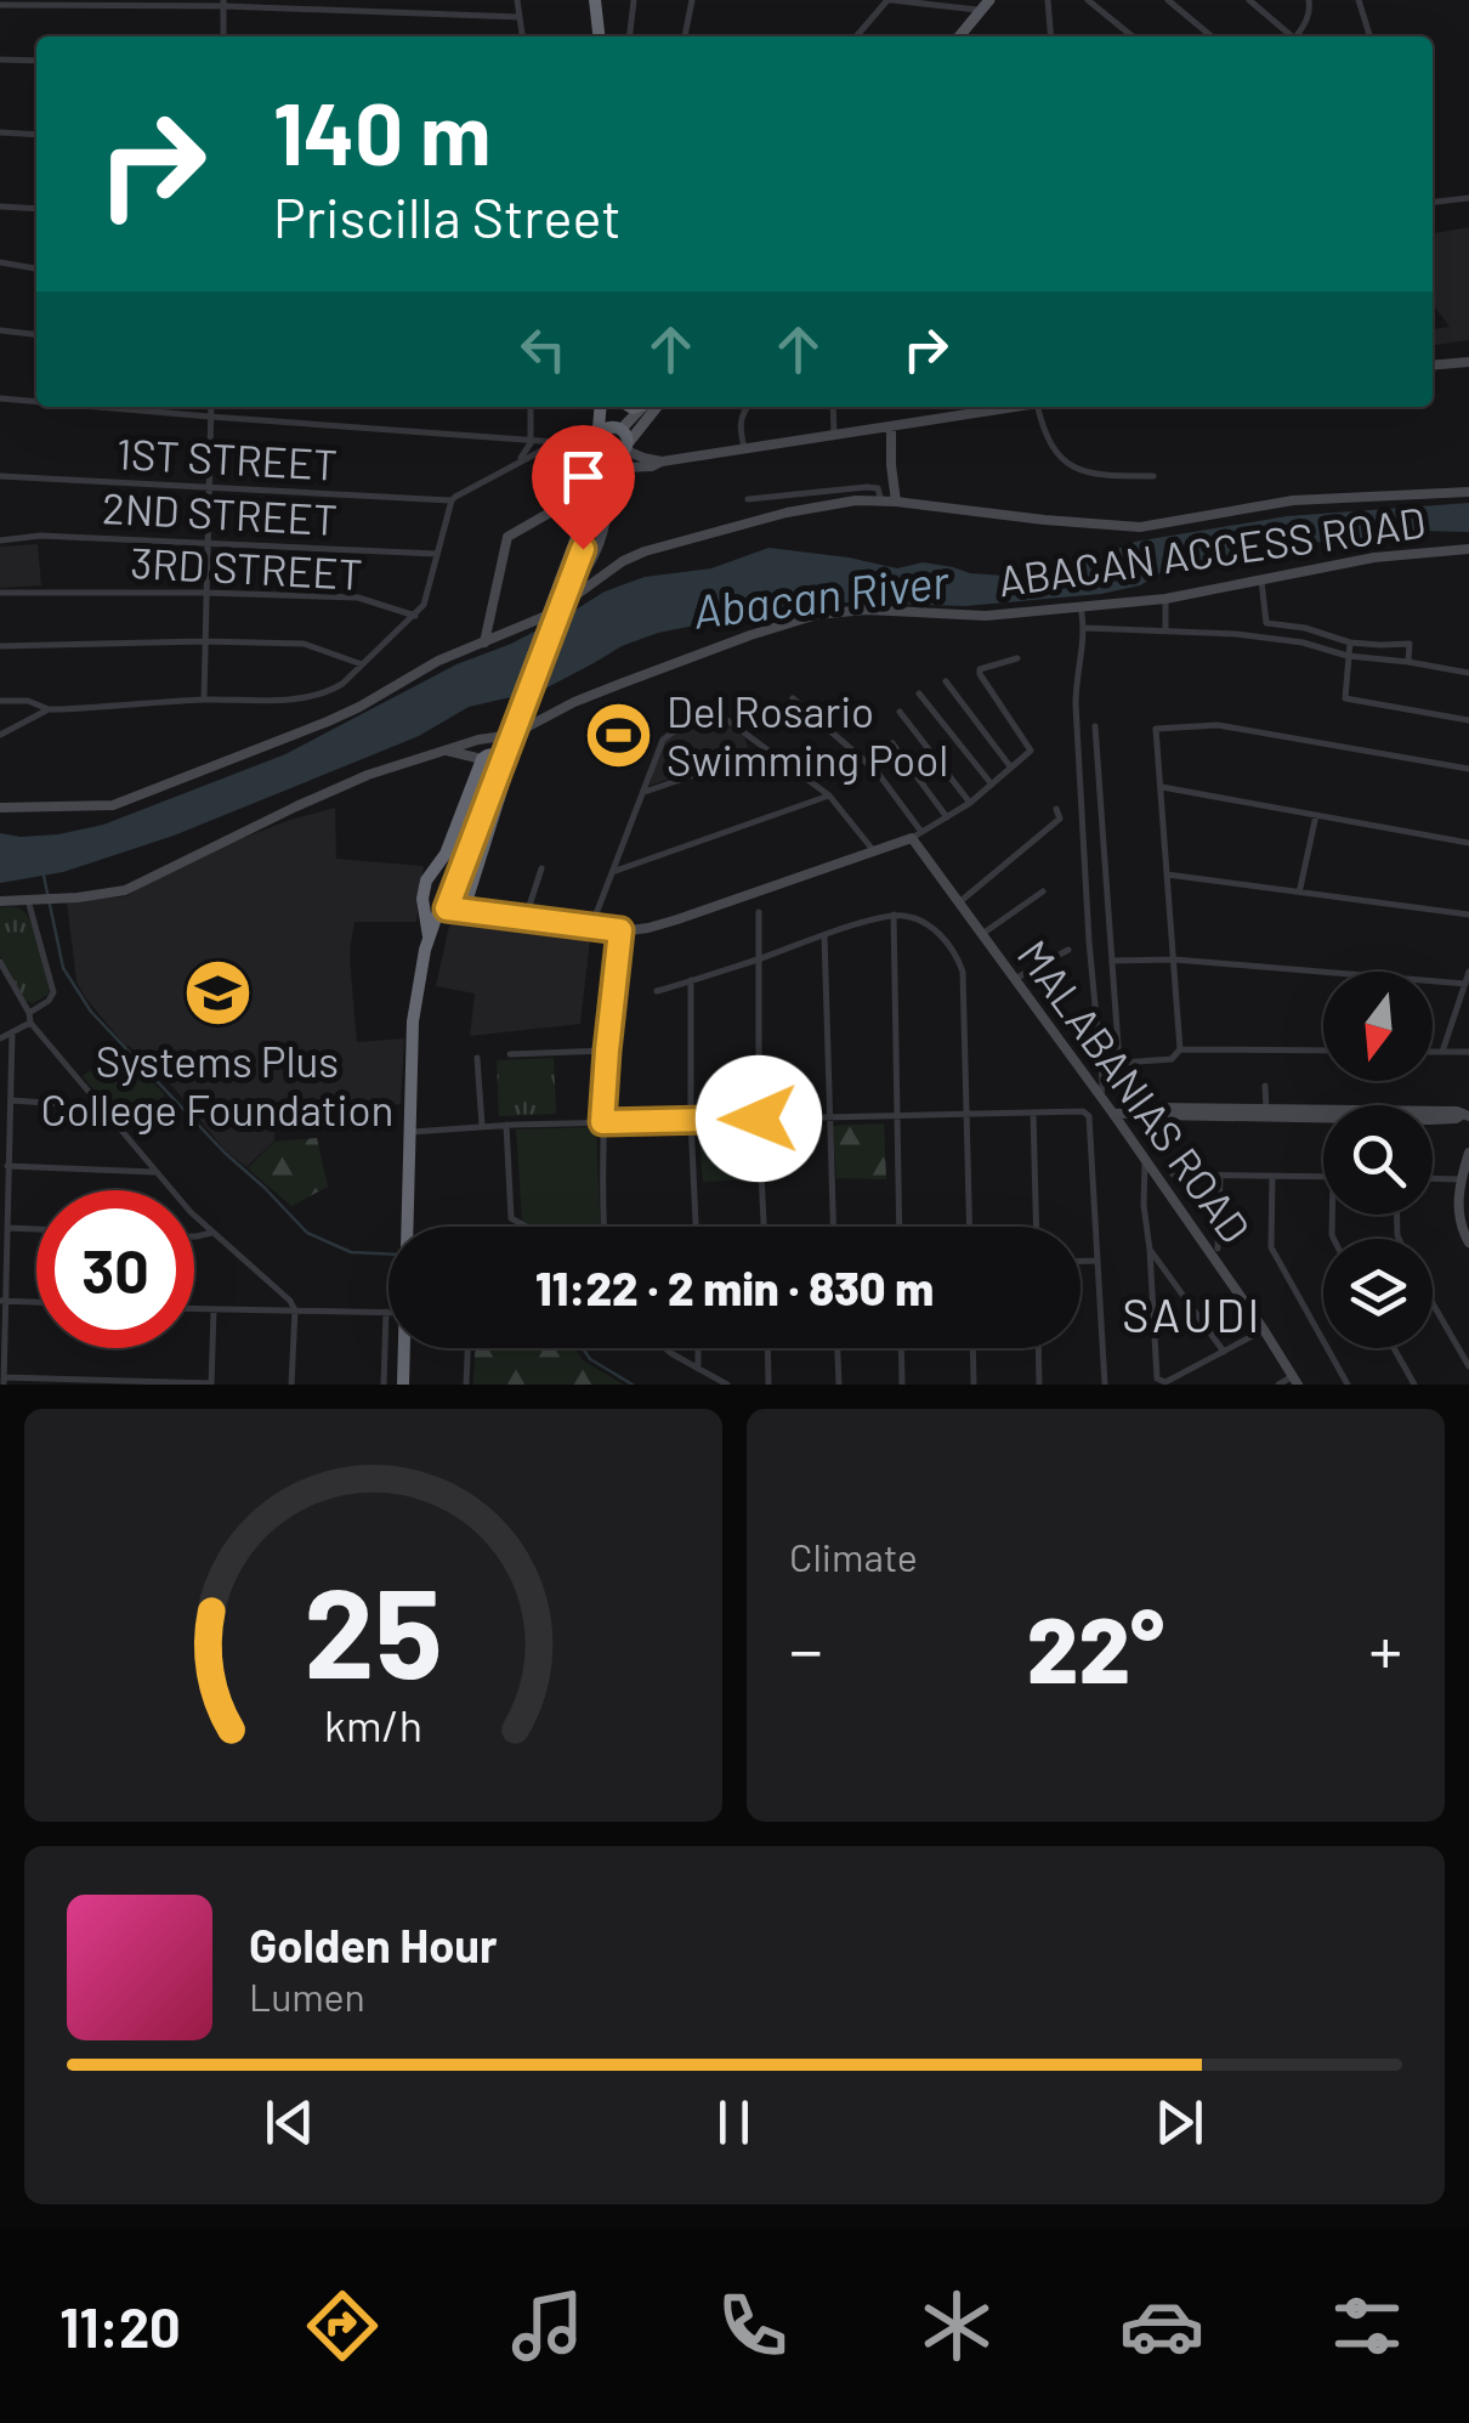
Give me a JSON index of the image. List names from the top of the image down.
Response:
{
  "streets": {
    "street": [
      "1ST STREET",
      "2ND STREET",
      "ABACAN ACCESS ROAD",
      "3RD STREET",
      "MALABANIAS ROAD"
    ]
  },
  "districts": ["SAUDI"],
  "water": ["Abacan River"],
  "places": {
    "sports": ["Del Rosario Swimming Pool"],
    "school or university": ["Systems Plus College Foundation"]
  },
  "north": "bottom",
  "page": {
    "turn": ["140 m", "Priscilla Street"],
    "limit": "30",
    "trip": "11:22 · 2 min · 830 m",
    "tile": "Climate",
    "heat": ["−", "22°", "+"],
    "song": ["Golden Hour", "Lumen"],
    "tabs": "11:20",
    "gauge": ["25", "km/h"]
  }
}
